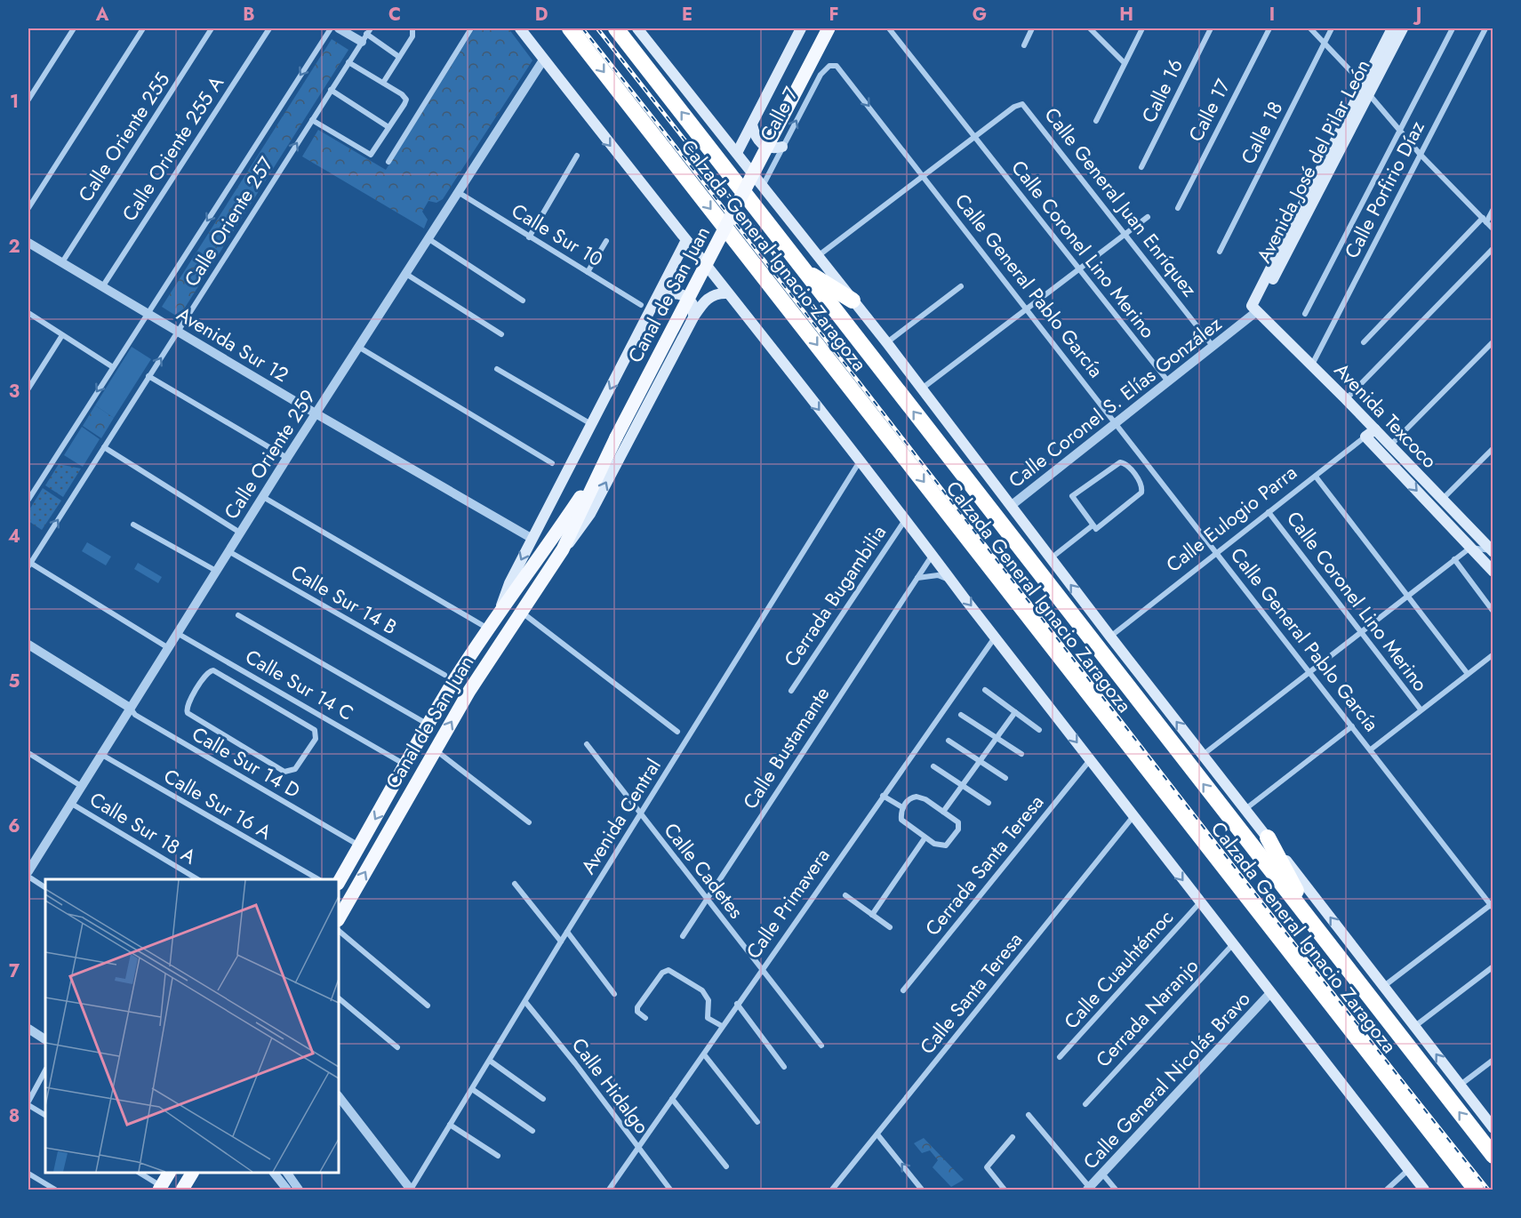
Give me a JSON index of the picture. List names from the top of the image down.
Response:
{
  "streets": {
    "highway": ["Calzada General Ignacio Zaragoza"],
    "main road": [
      "Calle 7",
      "Avenida José del Pilar León",
      "Canal de San Juan",
      "Avenida Texcoco",
      "Calle Eulogio Parra"
    ],
    "street": [
      "Calle 16",
      "Calle 17",
      "Calle 18",
      "Calle Oriente 255",
      "Calle Oriente 255 A",
      "Calle Porfirio Díaz",
      "Calle General Juan Enríquez",
      "Calle Oriente 257",
      "Calle Sur 10",
      "Calle Coronel Lino Merino",
      "Calle General Pablo García",
      "Avenida Sur 12",
      "Calle Coronel S. Elías González",
      "Calle Oriente 259",
      "Cerrada Bugambilia",
      "Calle Sur 14 B",
      "Calle Sur 14 C",
      "Calle Bustamante",
      "Calle Sur 14 D",
      "Calle Sur 16 A",
      "Avenida Central",
      "Calle Sur 18 A",
      "Cerrada Santa Teresa",
      "Calle Cadetes",
      "Calle Primavera",
      "Calle Cuauhtémoc",
      "Calle Santa Teresa",
      "Cerrada Naranjo",
      "Calle General Nicolás Bravo",
      "Calle Hidalgo"
    ]
  },
  "crossings": [
    ["Calle 7", "Calzada General Ignacio Zaragoza"],
    ["Calle 7", "Calle General Pablo García"],
    ["Calle Oriente 255", "Avenida Sur 12"],
    ["Calle Oriente 255 A", "Avenida Sur 12"],
    ["Avenida José del Pilar León", "Calle Coronel S. Elías González"],
    ["Avenida José del Pilar León", "Avenida Texcoco"],
    ["Calle Porfirio Díaz", "Avenida Texcoco"],
    ["Calle General Juan Enríquez", "Calle Coronel Lino Merino"],
    ["Calle General Juan Enríquez", "Calle Coronel S. Elías González"],
    ["Calle Oriente 257", "Avenida Sur 12"],
    ["Calle Sur 10", "Calle Oriente 259"],
    ["Calle Coronel Lino Merino", "Calle Coronel S. Elías González"],
    ["Calle Coronel Lino Merino", "Calle Eulogio Parra"],
    ["Calzada General Ignacio Zaragoza", "Calle Coronel S. Elías González"],
    ["Calzada General Ignacio Zaragoza", "Calle Eulogio Parra"],
    ["Calle General Pablo García", "Calle Coronel S. Elías González"],
    ["Calle General Pablo García", "Calle Eulogio Parra"],
    ["Canal de San Juan", "Avenida Sur 12"],
    ["Canal de San Juan", "Calle Sur 14 C"],
    ["Canal de San Juan", "Calle Sur 14 D"],
    ["Avenida Sur 12", "Calle Oriente 259"],
    ["Calle Coronel S. Elías González", "Avenida Texcoco"],
    ["Avenida Texcoco", "Calle Eulogio Parra"],
    ["Calle Oriente 259", "Calle Sur 14 B"],
    ["Calle Oriente 259", "Calle Sur 14 C"],
    ["Calle Oriente 259", "Calle Sur 14 D"],
    ["Calle Oriente 259", "Calle Sur 16 A"],
    ["Calle Oriente 259", "Calle Sur 18 A"],
    ["Calle Bustamante", "Calle Cadetes"],
    ["Avenida Central", "Calle Cadetes"],
    ["Avenida Central", "Calle Hidalgo"],
    ["Calle Cadetes", "Calle Primavera"],
    ["Calle Primavera", "Calle Hidalgo"]
  ],
  "grid": {
    "columns": [
      "A",
      "B",
      "C",
      "D",
      "E",
      "F",
      "G",
      "H",
      "I",
      "J"
    ],
    "rows": [
      "1",
      "2",
      "3",
      "4",
      "5",
      "6",
      "7",
      "8"
    ]
  }
}
